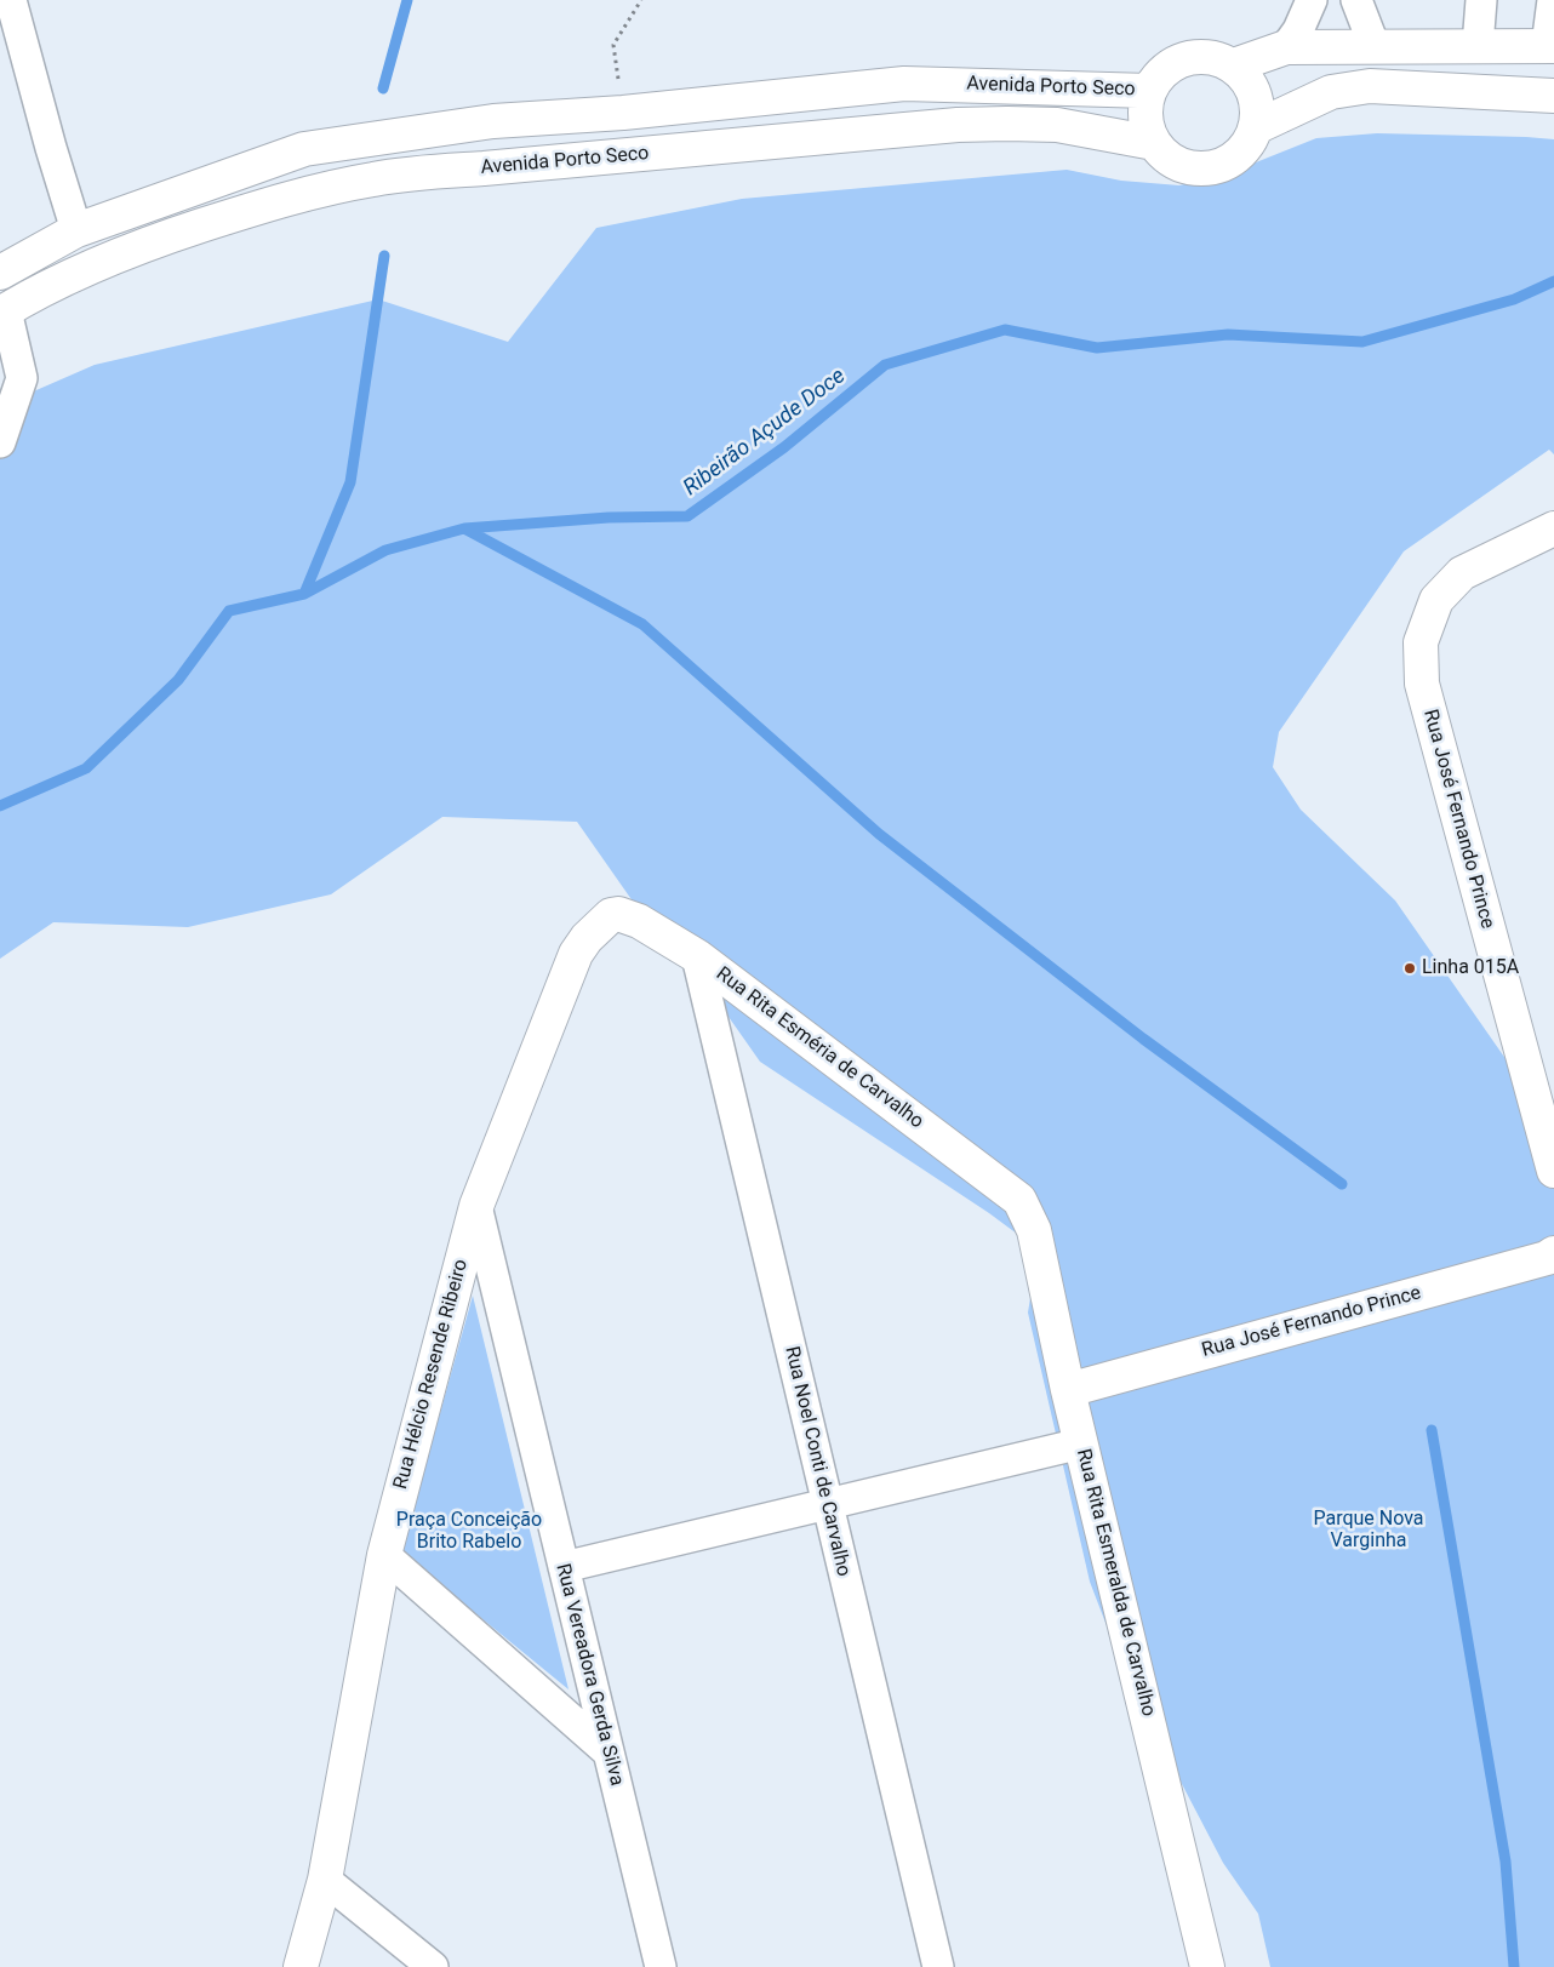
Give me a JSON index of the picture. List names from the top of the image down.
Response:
{
  "streets": {
    "street": [
      "Avenida Porto Seco",
      "Rua José Fernando Prince",
      "Rua Rita Esméria de Carvalho",
      "Rua Hélcio Resende Ribeiro",
      "Rua Noel Conti de Carvalho",
      "Rua Rita Esmeralda de Carvalho",
      "Rua Vereadora Gerda Silva"
    ]
  },
  "crossings": [
    ["Rua José Fernando Prince", "Rua Rita Esmeralda de Carvalho"],
    ["Rua Rita Esméria de Carvalho", "Rua Hélcio Resende Ribeiro"],
    ["Rua Rita Esméria de Carvalho", "Rua Noel Conti de Carvalho"],
    ["Rua Rita Esméria de Carvalho", "Rua Rita Esmeralda de Carvalho"],
    ["Rua Hélcio Resende Ribeiro", "Rua Vereadora Gerda Silva"]
  ],
  "water": ["Ribeirão Açude Doce"],
  "parks": ["Parque Nova Varginha", "Praça Conceição Brito Rabelo"],
  "places": ["Linha 015A"]
}
